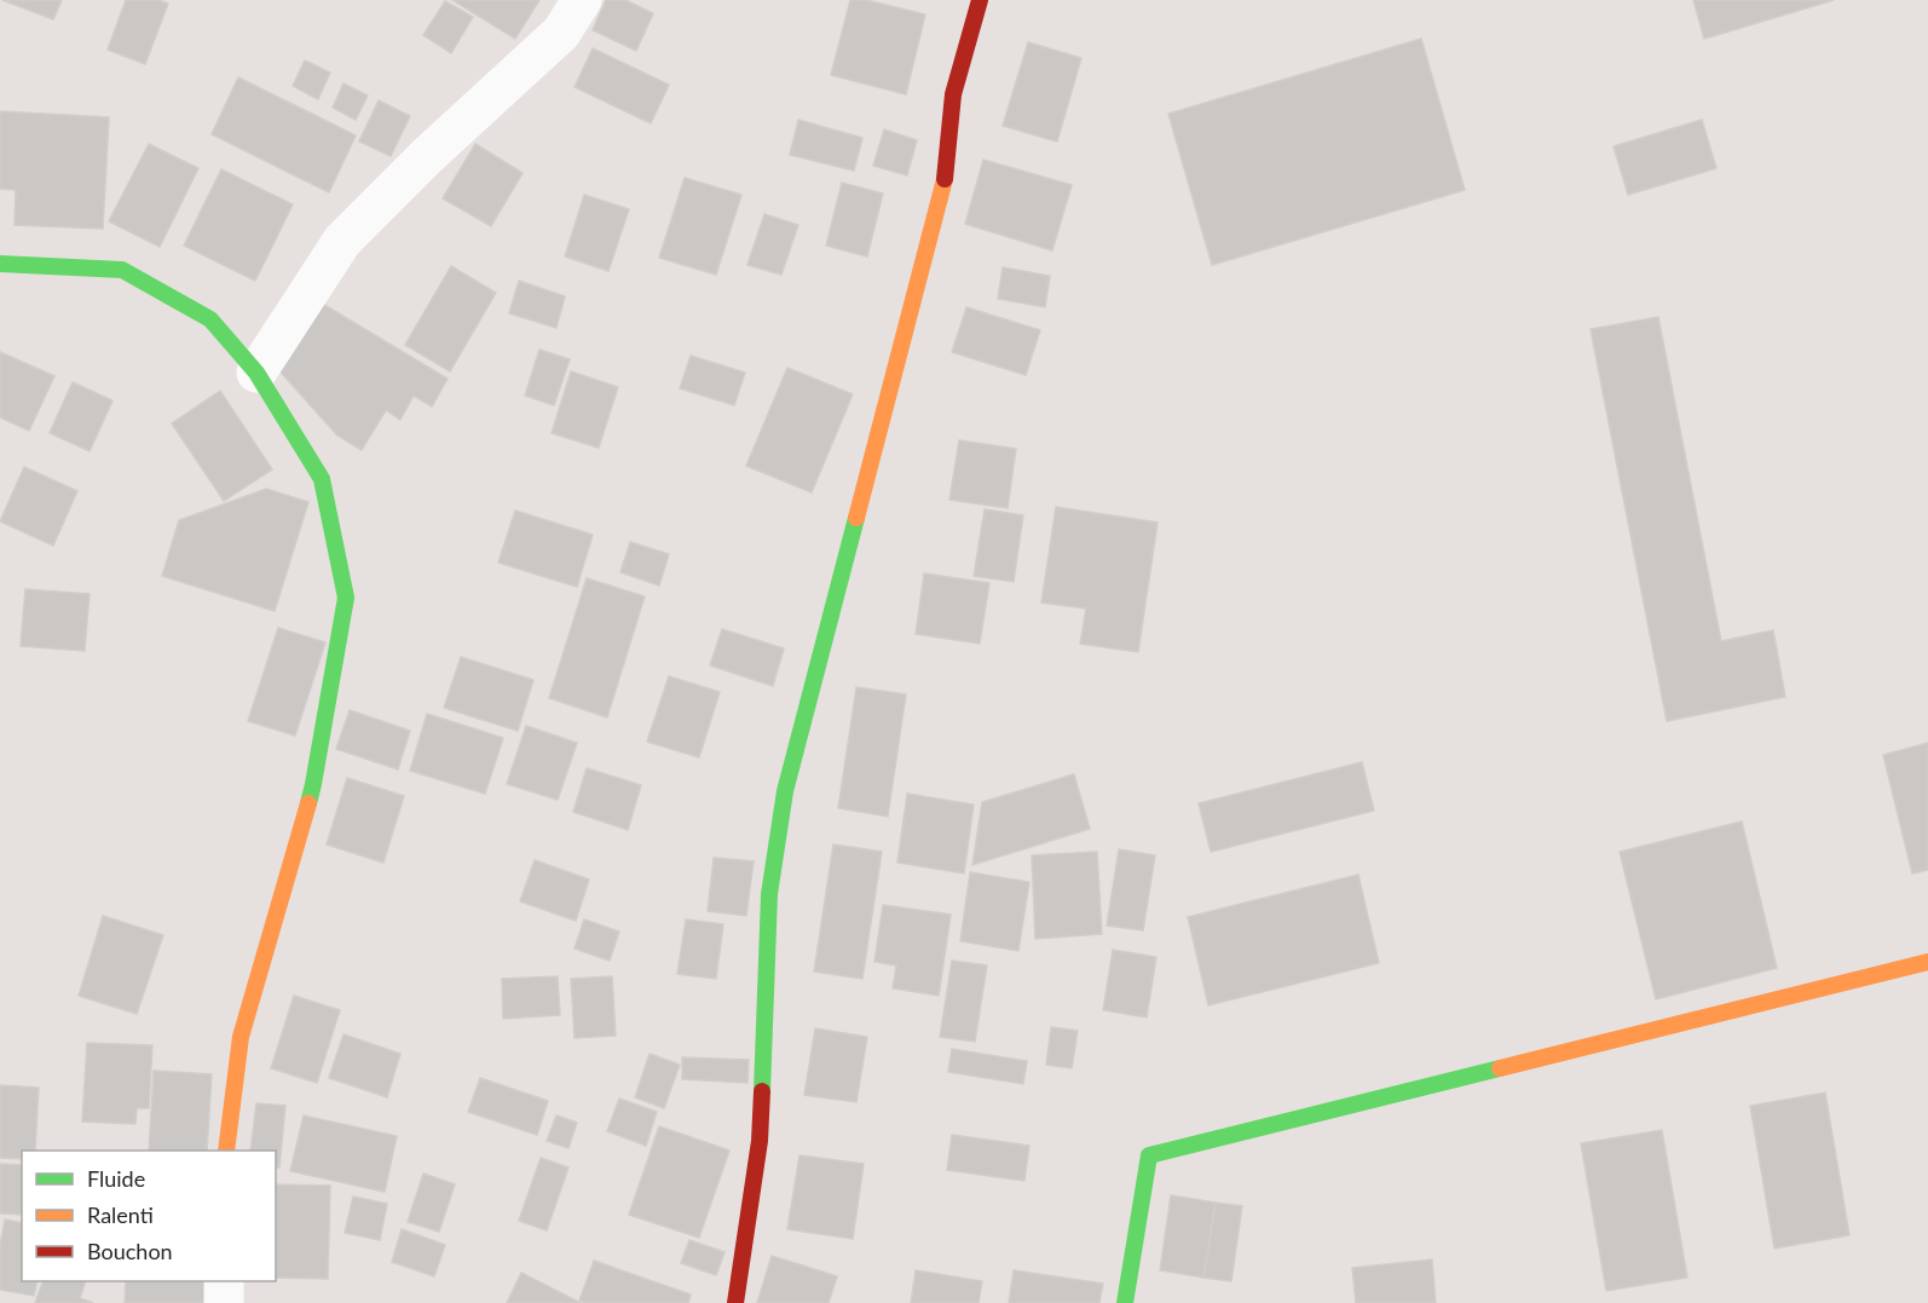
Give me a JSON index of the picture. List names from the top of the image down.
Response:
{
  "legend": ["Fluide", "Ralenti", "Bouchon"]
}
